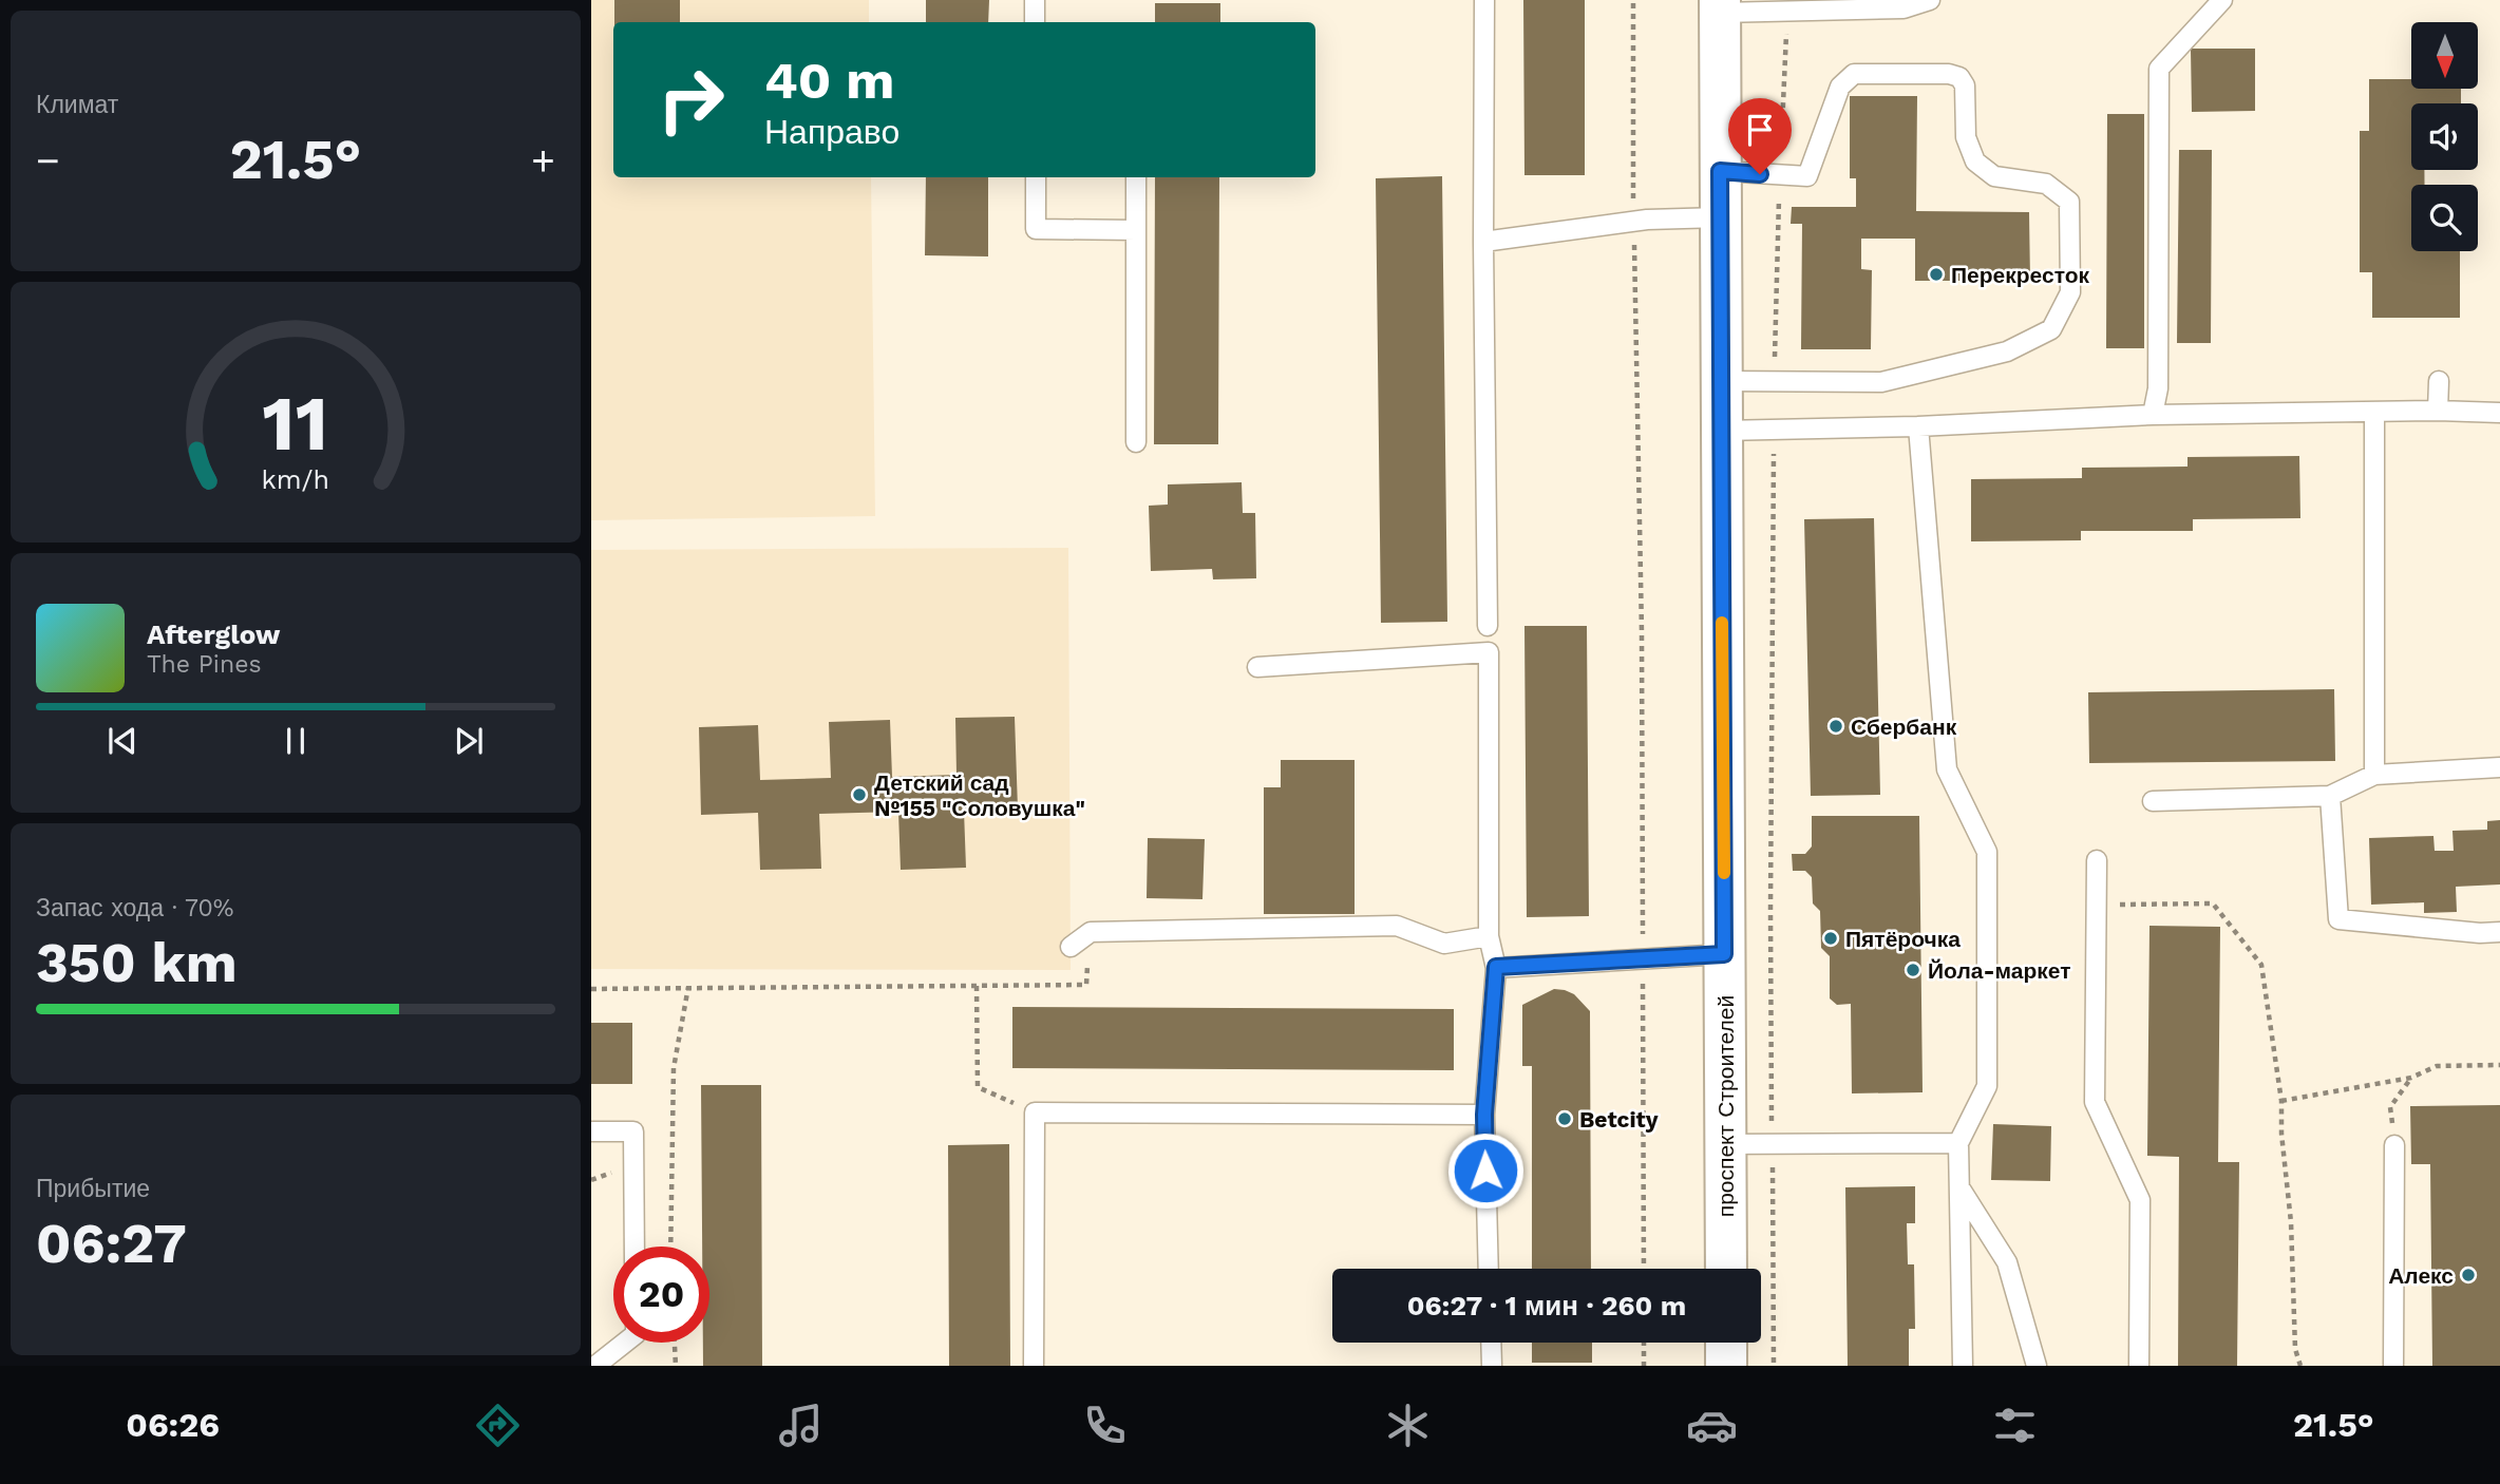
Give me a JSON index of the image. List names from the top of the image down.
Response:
{
  "streets": {
    "main road": ["проспект Строителей"]
  },
  "places": [
    "Перекресток",
    "Сбербанк",
    "Детский сад №155 \"Соловушка\"",
    "Пятёрочка",
    "Йола-маркет",
    "Betcity",
    "Алекс"
  ],
  "north": "bottom",
  "page": {
    "tile": [
      "Климат",
      ["Запас хода · 70%", "350 km"],
      ["Прибытие", "06:27"]
    ],
    "turn": ["40 m", "Направо"],
    "heat": ["−", "21.5°", "+"],
    "song": ["Afterglow", "The Pines"],
    "limit": "20",
    "trip": "06:27 · 1 мин · 260 m",
    "tabs": ["06:26", "21.5°"],
    "gauge": ["11", "km/h"]
  }
}
